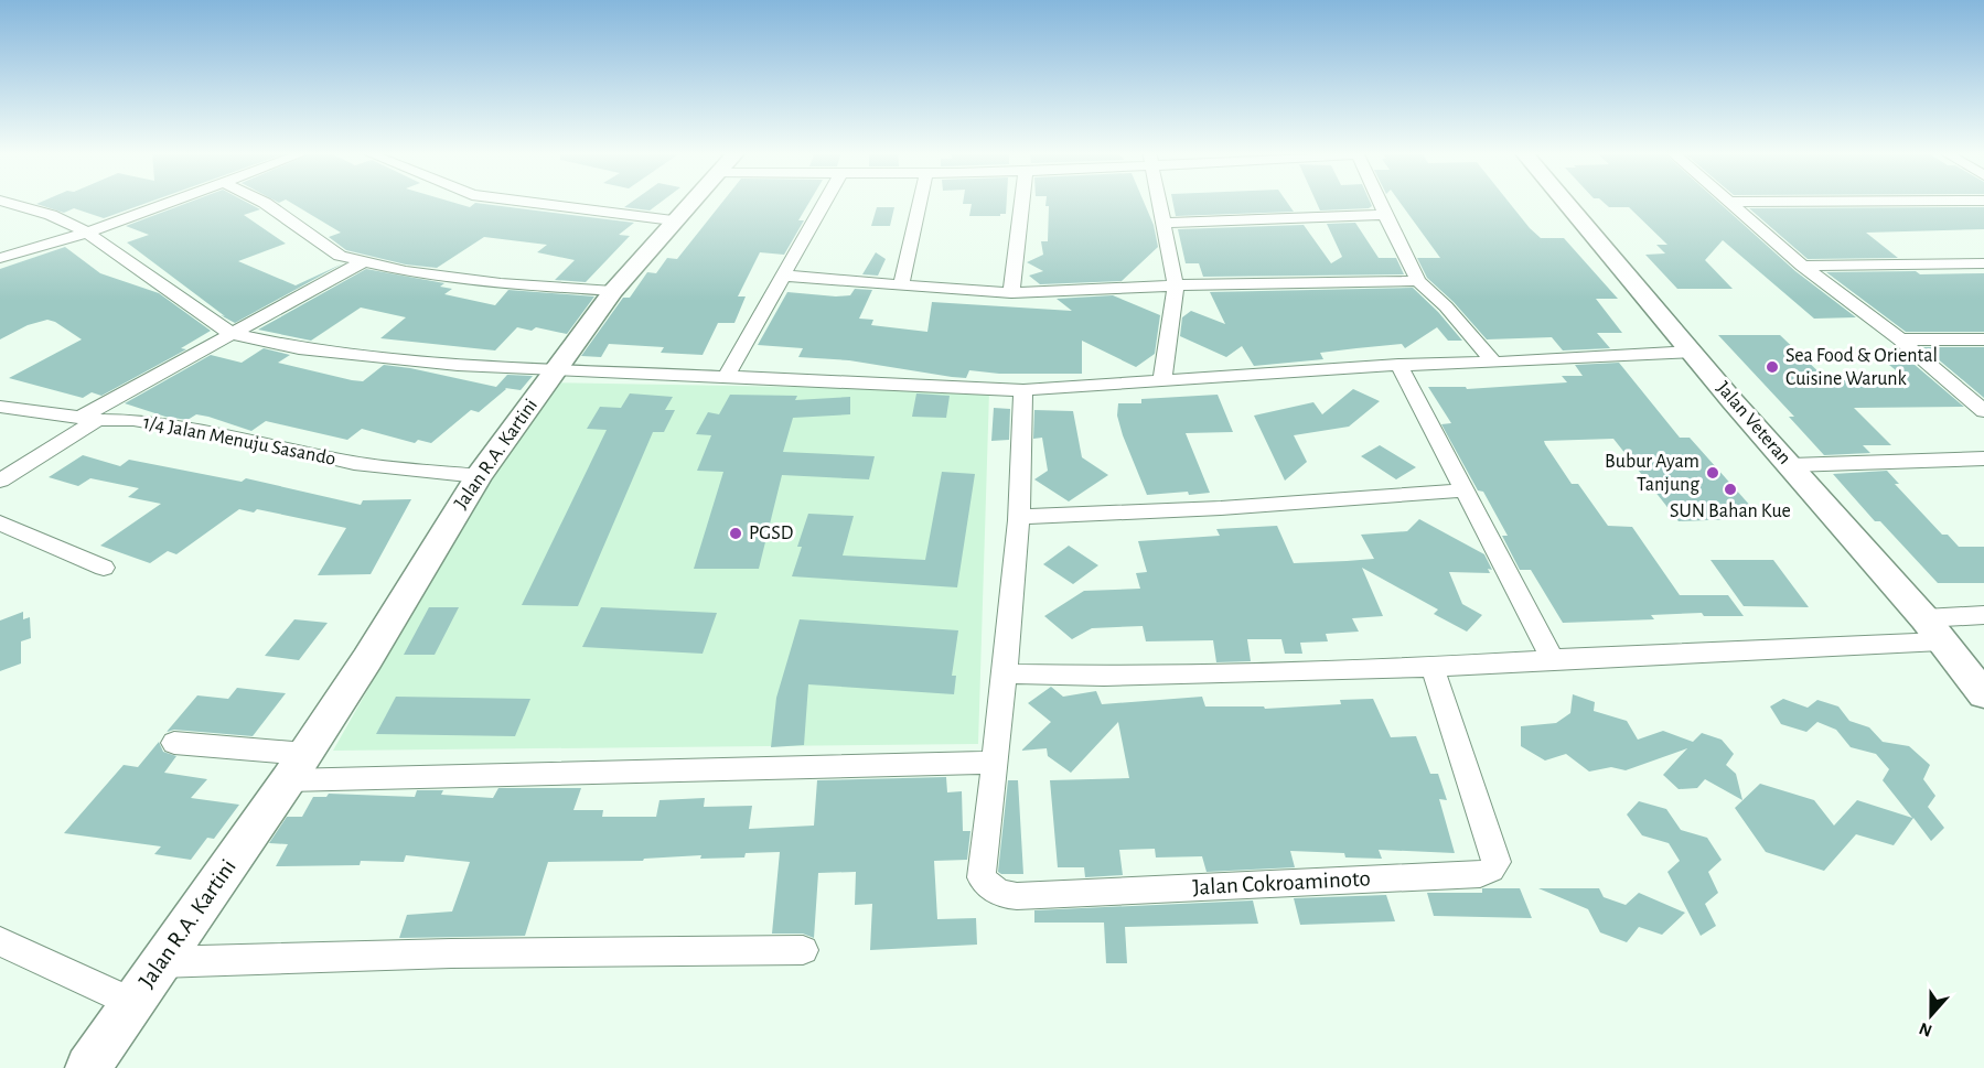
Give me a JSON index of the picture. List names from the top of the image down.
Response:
{
  "streets": {
    "street": [
      "Jalan Veteran",
      "1/4 Jalan Menuju Sasando",
      "Jalan R.A. Kartini",
      "Jalan Cokroaminoto"
    ]
  },
  "crossings": [
    ["1/4 Jalan Menuju Sasando", "Jalan R.A. Kartini"]
  ],
  "places": [
    "Sea Food & Oriental Cuisine Warunk",
    "Bubur Ayam Tanjung",
    "SUN Bahan Kue",
    "PGSD"
  ],
  "north": "bottom"
}
